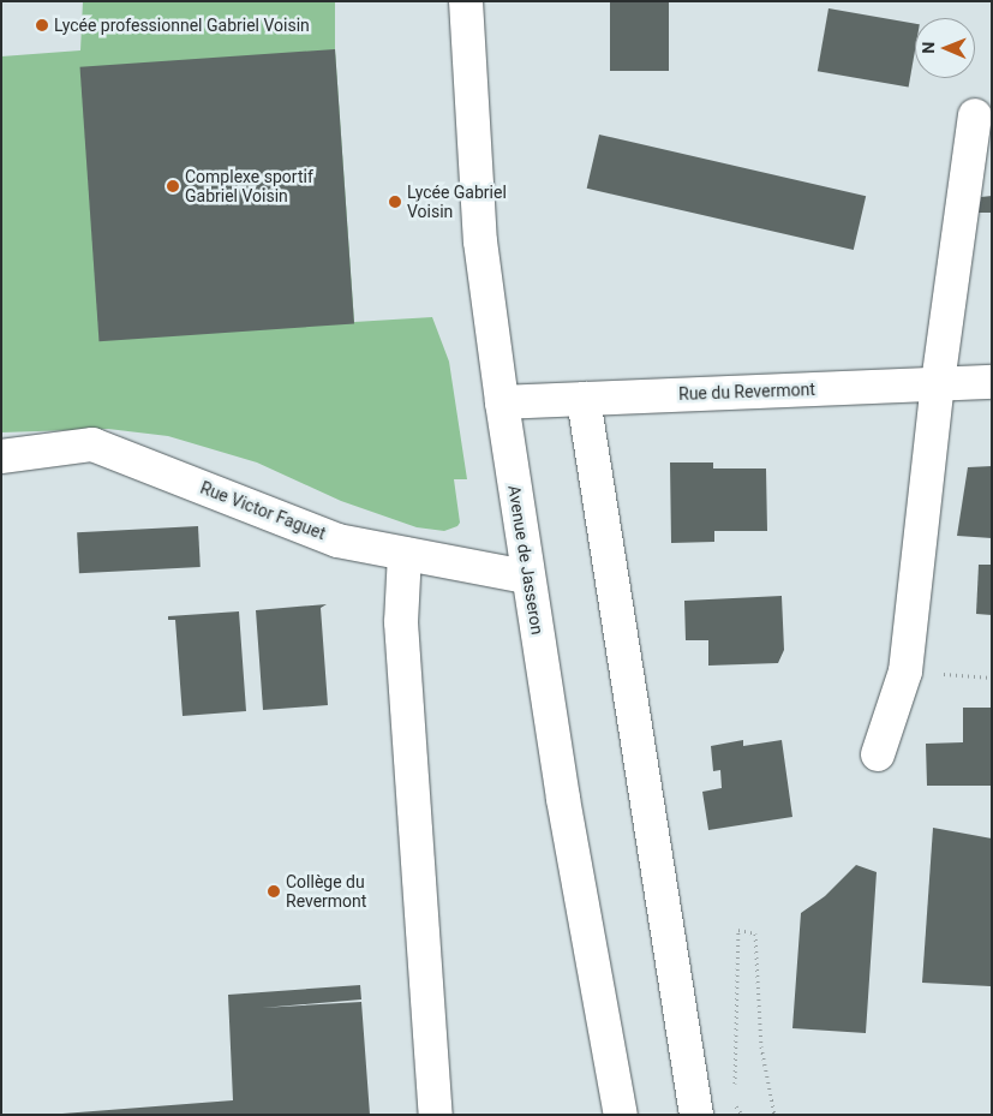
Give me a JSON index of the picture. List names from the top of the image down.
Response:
{
  "streets": {
    "street": ["Rue du Revermont", "Rue Victor Faguet", "Avenue de Jasseron"]
  },
  "crossings": [
    ["Rue du Revermont", "Avenue de Jasseron"],
    ["Rue Victor Faguet", "Avenue de Jasseron"]
  ],
  "places": [
    "Lycée professionnel Gabriel Voisin",
    "Complexe sportif Gabriel Voisin",
    "Lycée Gabriel Voisin",
    "Collège du Revermont"
  ],
  "north": "left"
}
